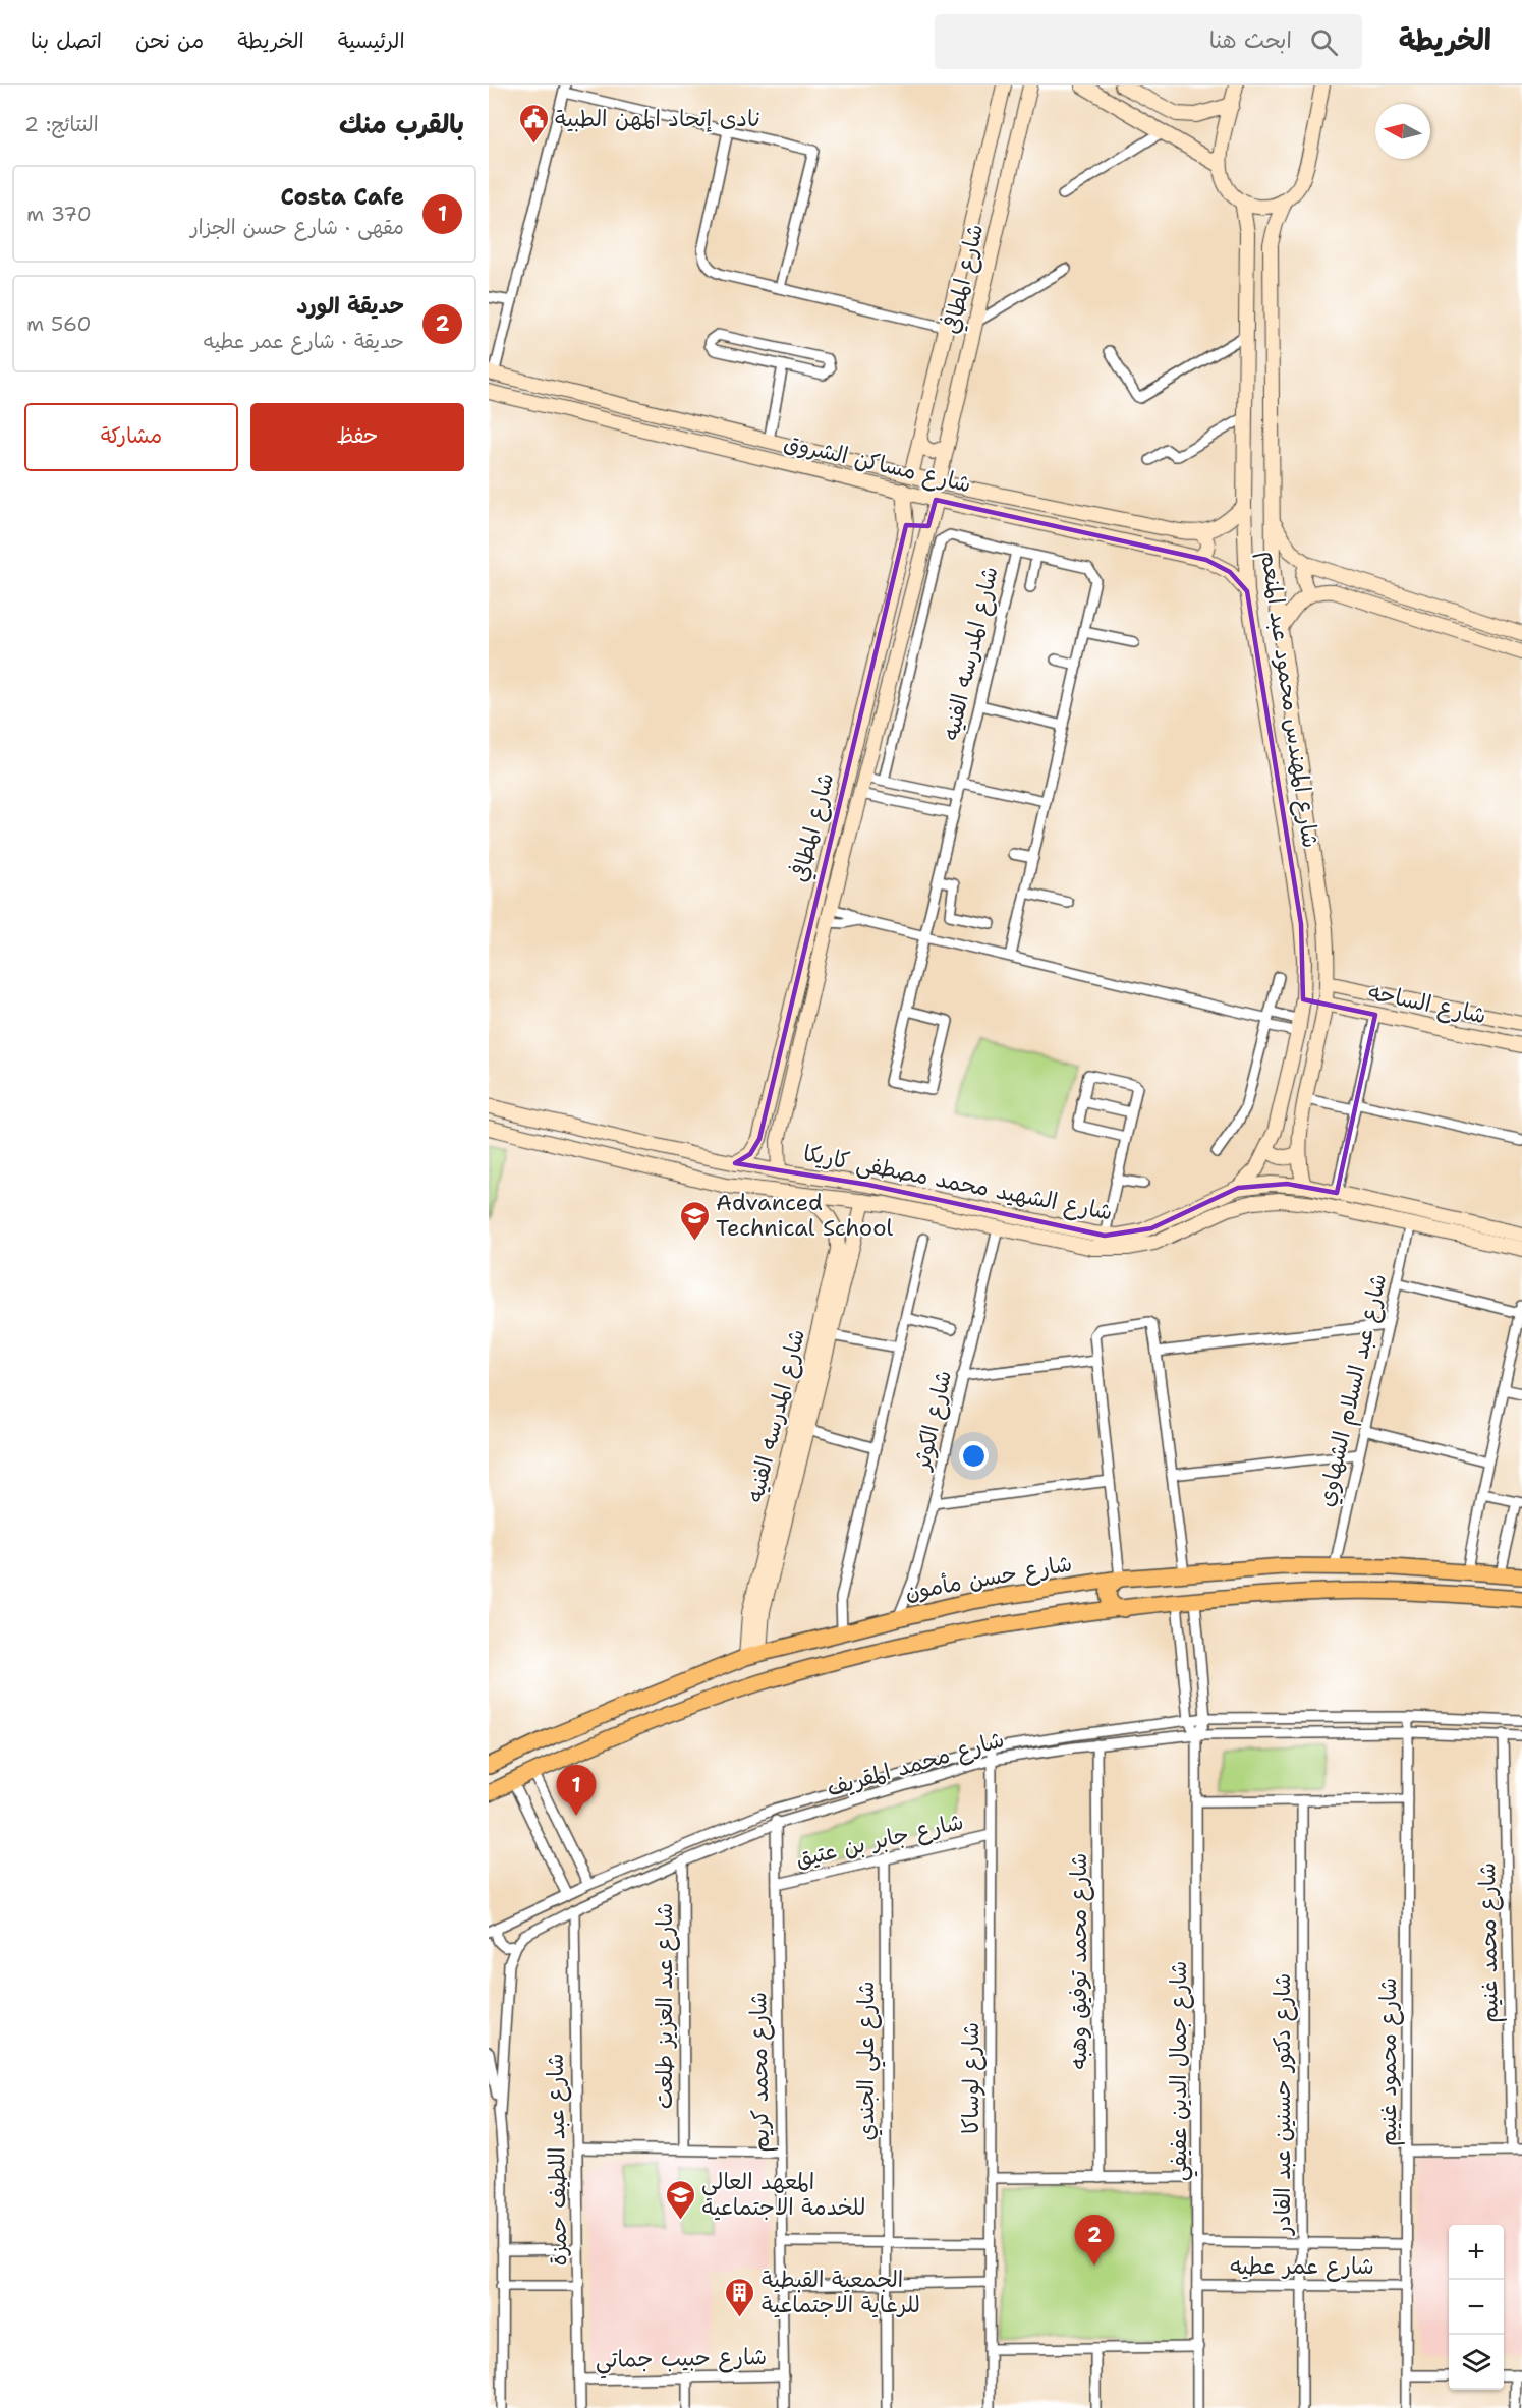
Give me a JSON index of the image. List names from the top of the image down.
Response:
{
  "streets": {
    "main road": ["شارع حسن مأمون"],
    "street": [
      "شارع المطافي",
      "شارع مساكن الشروق",
      "شارع المدرسه الفنيه",
      "شارع المهندس محمود عبد المنعم",
      "شارع الساحه",
      "شارع الشهيد محمد مصطفى كاريكا",
      "شارع عبد السلام الشهاوي",
      "شارع الكوثر",
      "شارع محمد المقريف",
      "شارع جابر بن عتيق",
      "شارع محمد غنيم",
      "شارع محمد توفيق وهبه",
      "شارع عبد العزيز طلعت",
      "شارع علي الجندي",
      "شارع محمود غنيم",
      "شارع جمال الدين عفيفي",
      "شارع محمد كريم",
      "شارع لوساكا",
      "شارع دكتور حسنين عبد القادر",
      "شارع عبد اللطيف حمزة",
      "شارع عمر عطيه",
      "شارع حبيب جماتي"
    ]
  },
  "crossings": [
    ["شارع المطافي", "شارع مساكن الشروق"],
    ["شارع المطافي", "شارع الشهيد محمد مصطفى كاريكا"],
    ["شارع مساكن الشروق", "شارع المهندس محمود عبد المنعم"],
    ["شارع المدرسه الفنيه", "شارع الشهيد محمد مصطفى كاريكا"],
    ["شارع المدرسه الفنيه", "شارع حسن مأمون"],
    ["شارع المهندس محمود عبد المنعم", "شارع الساحه"],
    ["شارع المهندس محمود عبد المنعم", "شارع الشهيد محمد مصطفى كاريكا"],
    ["شارع الشهيد محمد مصطفى كاريكا", "شارع عبد السلام الشهاوي"],
    ["شارع الشهيد محمد مصطفى كاريكا", "شارع الكوثر"],
    ["شارع عبد السلام الشهاوي", "شارع حسن مأمون"],
    ["شارع الكوثر", "شارع حسن مأمون"],
    ["شارع محمد المقريف", "شارع محمد غنيم"],
    ["شارع محمد المقريف", "شارع محمد توفيق وهبه"],
    ["شارع محمد المقريف", "شارع عبد العزيز طلعت"],
    ["شارع محمد المقريف", "شارع محمود غنيم"],
    ["شارع محمد المقريف", "شارع جمال الدين عفيفي"],
    ["شارع محمد المقريف", "شارع محمد كريم"],
    ["شارع محمد المقريف", "شارع لوساكا"],
    ["شارع محمد المقريف", "شارع عبد اللطيف حمزة"],
    ["شارع جابر بن عتيق", "شارع علي الجندي"],
    ["شارع جابر بن عتيق", "شارع محمد كريم"],
    ["شارع جابر بن عتيق", "شارع لوساكا"],
    ["شارع محمود غنيم", "شارع عمر عطيه"],
    ["شارع جمال الدين عفيفي", "شارع عمر عطيه"],
    ["شارع محمد كريم", "شارع حبيب جماتي"],
    ["شارع دكتور حسنين عبد القادر", "شارع عمر عطيه"],
    ["شارع عبد اللطيف حمزة", "شارع حبيب جماتي"]
  ],
  "places": {
    "public building": ["نادى إتحاد المهن الطبية"],
    "school or university": ["Advanced Technical School", "المعهد العالي للخدمة الاجتماعيه"],
    "building": ["الجمعية القبطية للرعاية الاجتماعية"]
  },
  "north": "left",
  "page": {
    "header": "الخريطة",
    "search": "ابحث هنا",
    "nav": [
      "الرئيسية",
      "الخريطة",
      "من نحن",
      "اتصل بنا"
    ],
    "heading": ["بالقرب منك", "النتائج: 2"],
    "list": [
      {
        "mark": "1",
        "name": "Costa Cafe",
        "note": "مقهى · شارع حسن الجزار",
        "value": "370 m"
      },
      {
        "mark": "2",
        "name": "حديقة الورد",
        "note": "حديقة · شارع عمر عطيه",
        "value": "560 m"
      }
    ],
    "buttons": ["حفظ", "مشاركة"],
    "pins": ["1", "2"],
    "map_buttons": ["+", "−"]
  }
}
